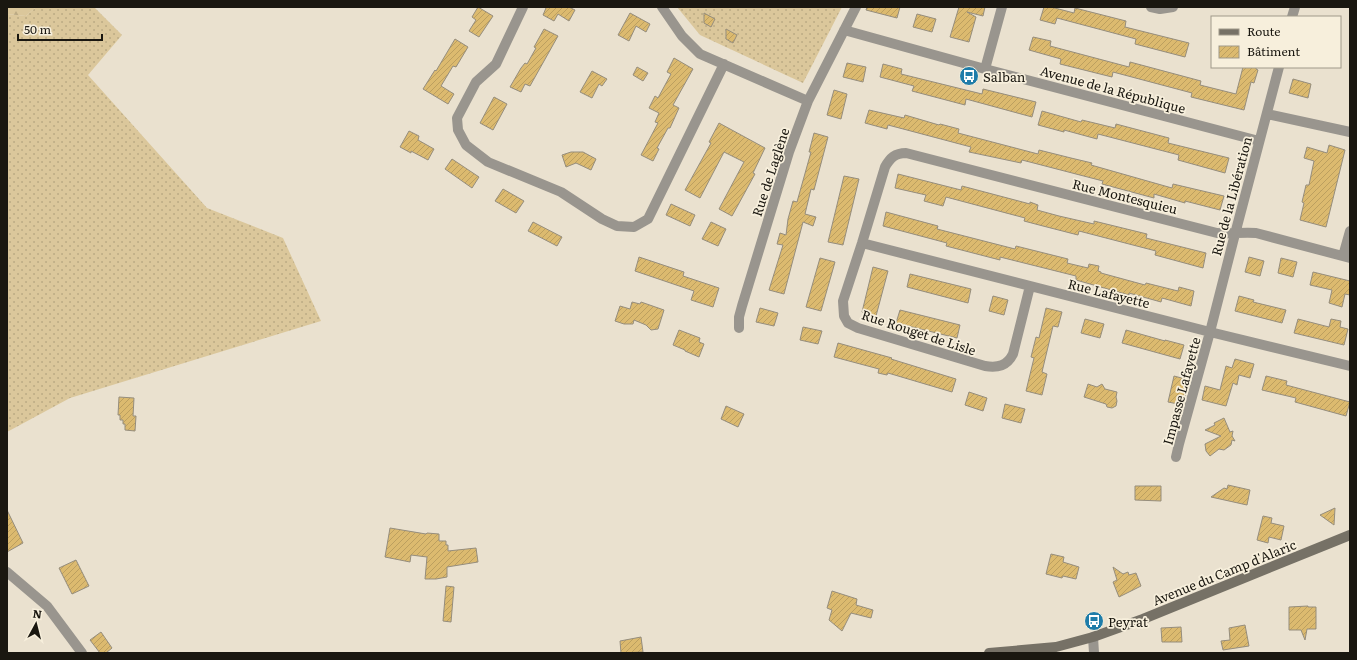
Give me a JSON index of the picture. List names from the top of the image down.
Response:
{
  "streets": {
    "main road": ["Avenue du Camp d'Alaric"],
    "street": [
      "Avenue de la République",
      "Rue de Laglène",
      "Rue Montesquieu",
      "Rue de la Libération",
      "Rue Lafayette",
      "Rue Rouget de Lisle",
      "Impasse Lafayette"
    ]
  },
  "crossings": [
    ["Avenue de la République", "Rue de Laglène"],
    ["Avenue de la République", "Rue de la Libération"],
    ["Rue Montesquieu", "Rue de la Libération"],
    ["Rue Montesquieu", "Rue Rouget de Lisle"],
    ["Rue de la Libération", "Rue Lafayette"],
    ["Rue de la Libération", "Impasse Lafayette"],
    ["Rue Lafayette", "Rue Rouget de Lisle"],
    ["Rue Lafayette", "Impasse Lafayette"]
  ],
  "places": {
    "bus stop": ["Salban", "Peyrat"]
  },
  "legend": ["Route", "Bâtiment"],
  "scale_bar": "50 m",
  "north": "top"
}
